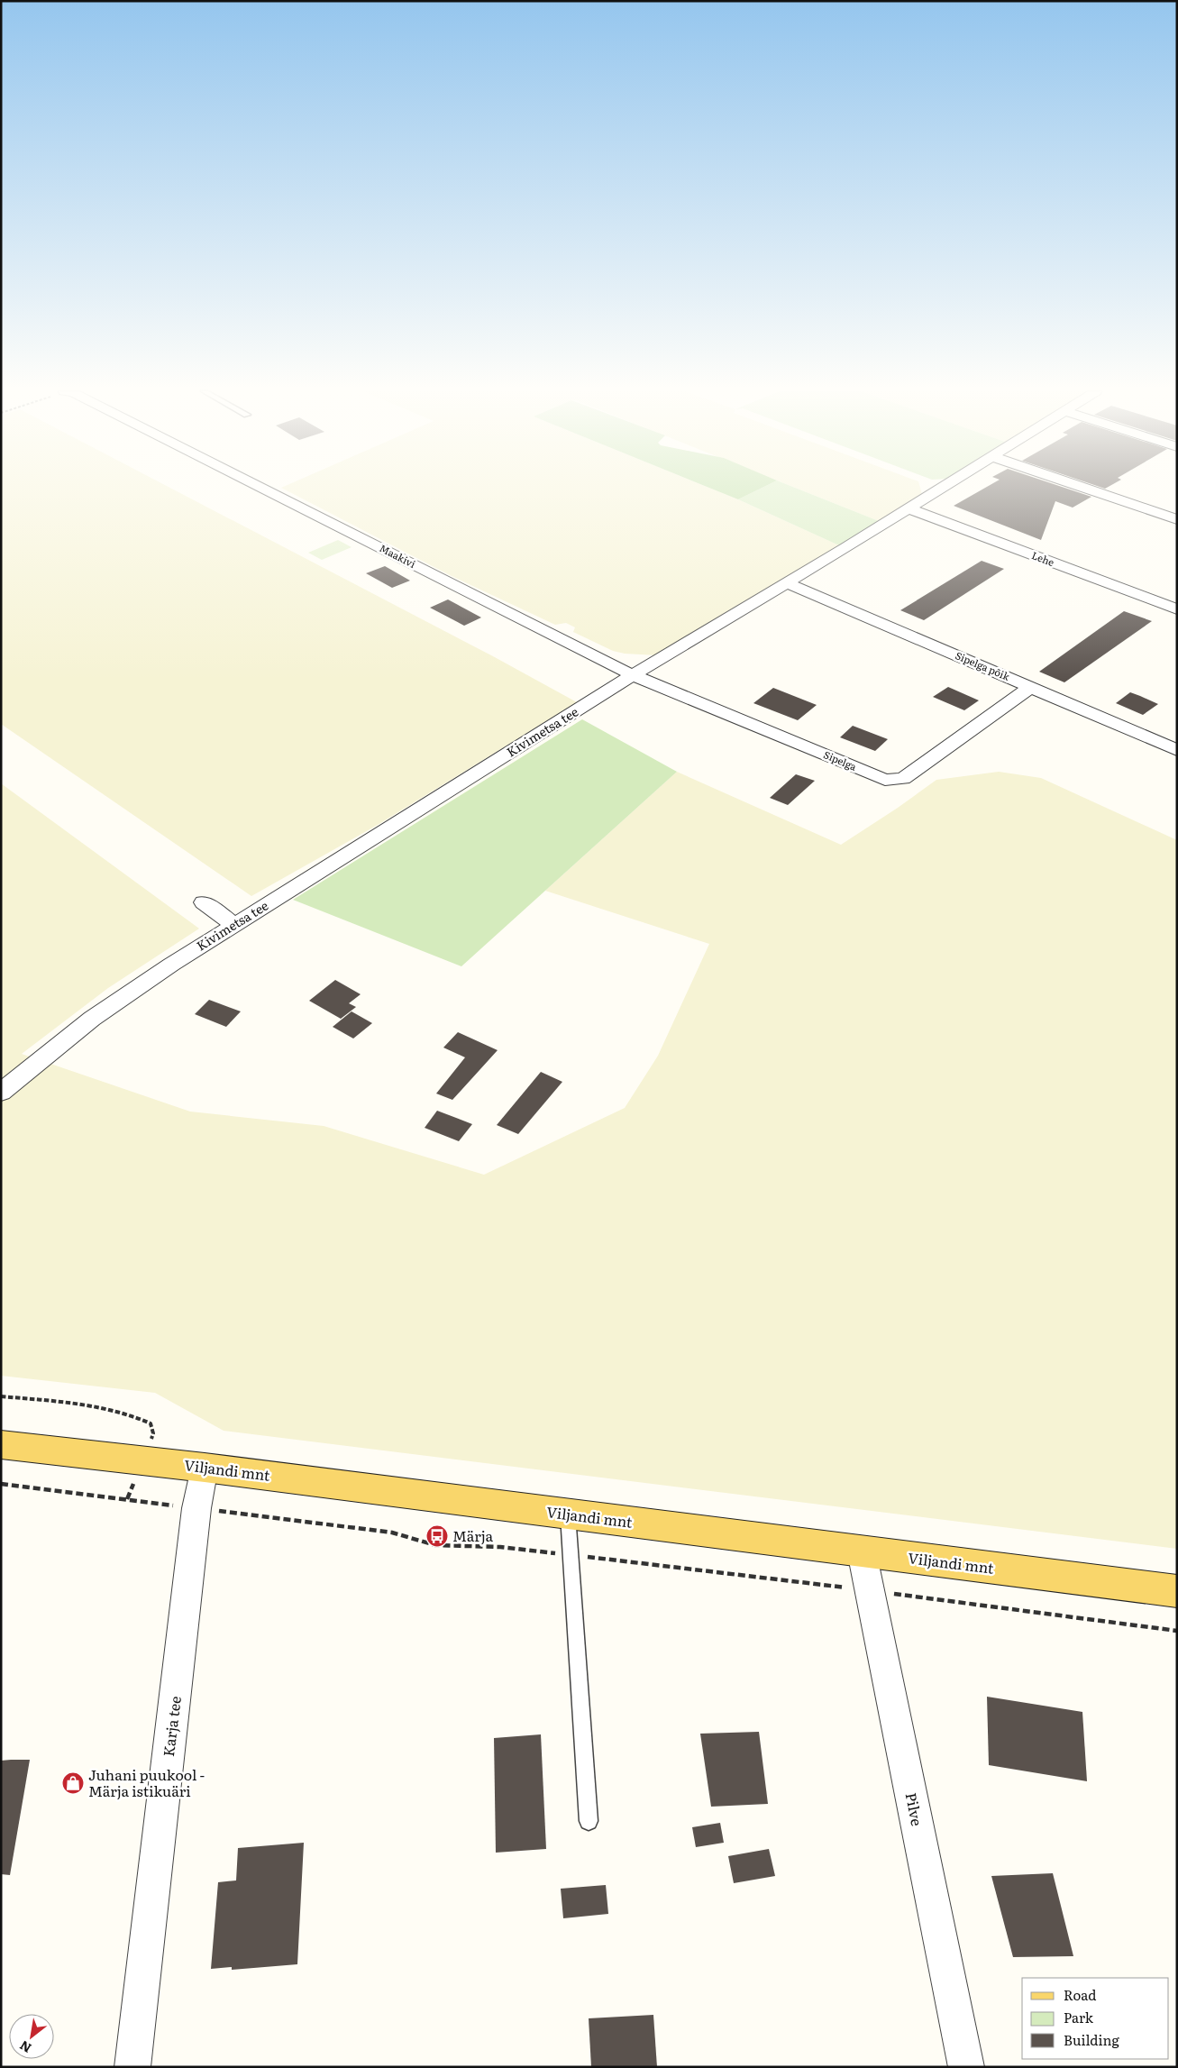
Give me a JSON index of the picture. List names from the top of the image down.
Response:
{
  "streets": {
    "main road": ["Viljandi mnt"],
    "street": [
      "Maakivi",
      "Lehe",
      "Sipelga põik",
      "Kivimetsa tee",
      "Sipelga",
      "Karja tee",
      "Pilve"
    ]
  },
  "crossings": [
    ["Maakivi", "Kivimetsa tee"],
    ["Maakivi", "Sipelga"],
    ["Lehe", "Kivimetsa tee"],
    ["Sipelga põik", "Kivimetsa tee"],
    ["Sipelga põik", "Sipelga"],
    ["Kivimetsa tee", "Sipelga"],
    ["Viljandi mnt", "Karja tee"],
    ["Viljandi mnt", "Pilve"]
  ],
  "places": {
    "bus stop": ["Märja"],
    "shop": ["Juhani puukool - Märja istikuäri"]
  },
  "legend": ["Road", "Park", "Building"],
  "north": "bottom left"
}
